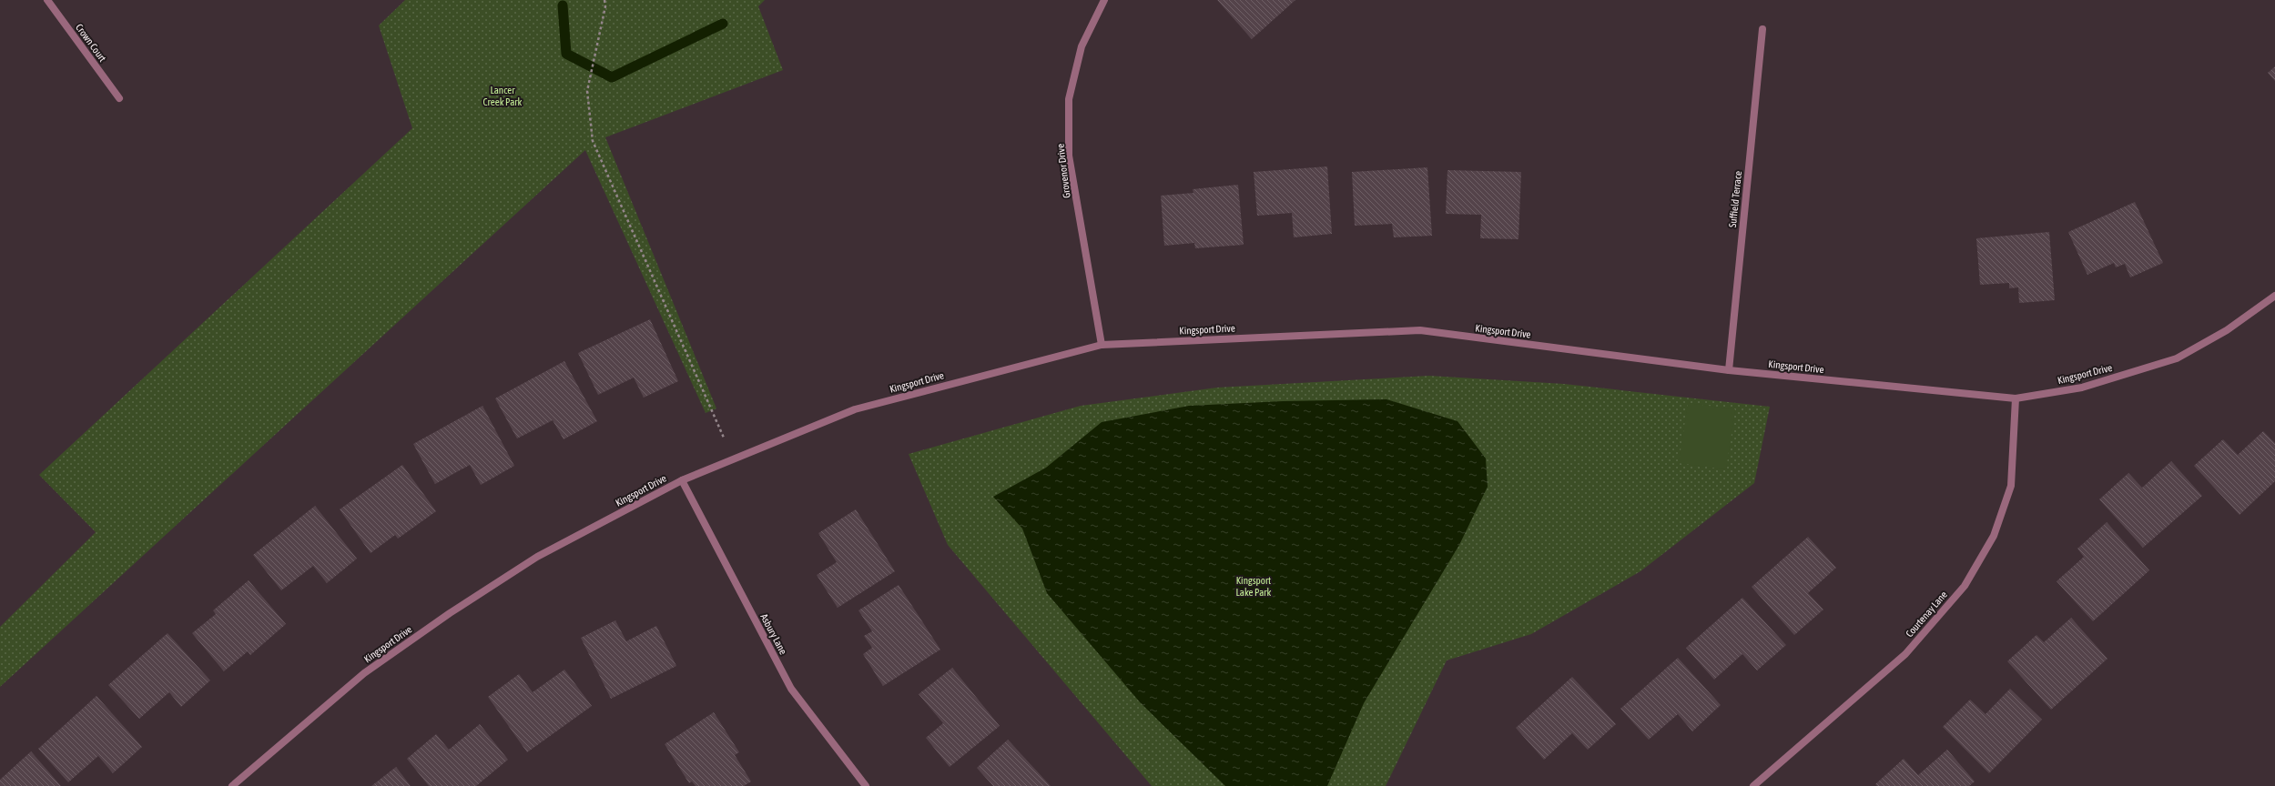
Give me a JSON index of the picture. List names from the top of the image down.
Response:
{
  "streets": {
    "street": [
      "Crown Court",
      "Grovenor Drive",
      "Suffield Terrace",
      "Kingsport Drive",
      "Courtenay Lane",
      "Asbury Lane"
    ]
  },
  "crossings": [
    ["Grovenor Drive", "Kingsport Drive"],
    ["Suffield Terrace", "Kingsport Drive"],
    ["Kingsport Drive", "Courtenay Lane"],
    ["Kingsport Drive", "Asbury Lane"]
  ],
  "parks": ["Lancer Creek Park", "Kingsport Lake Park"]
}
